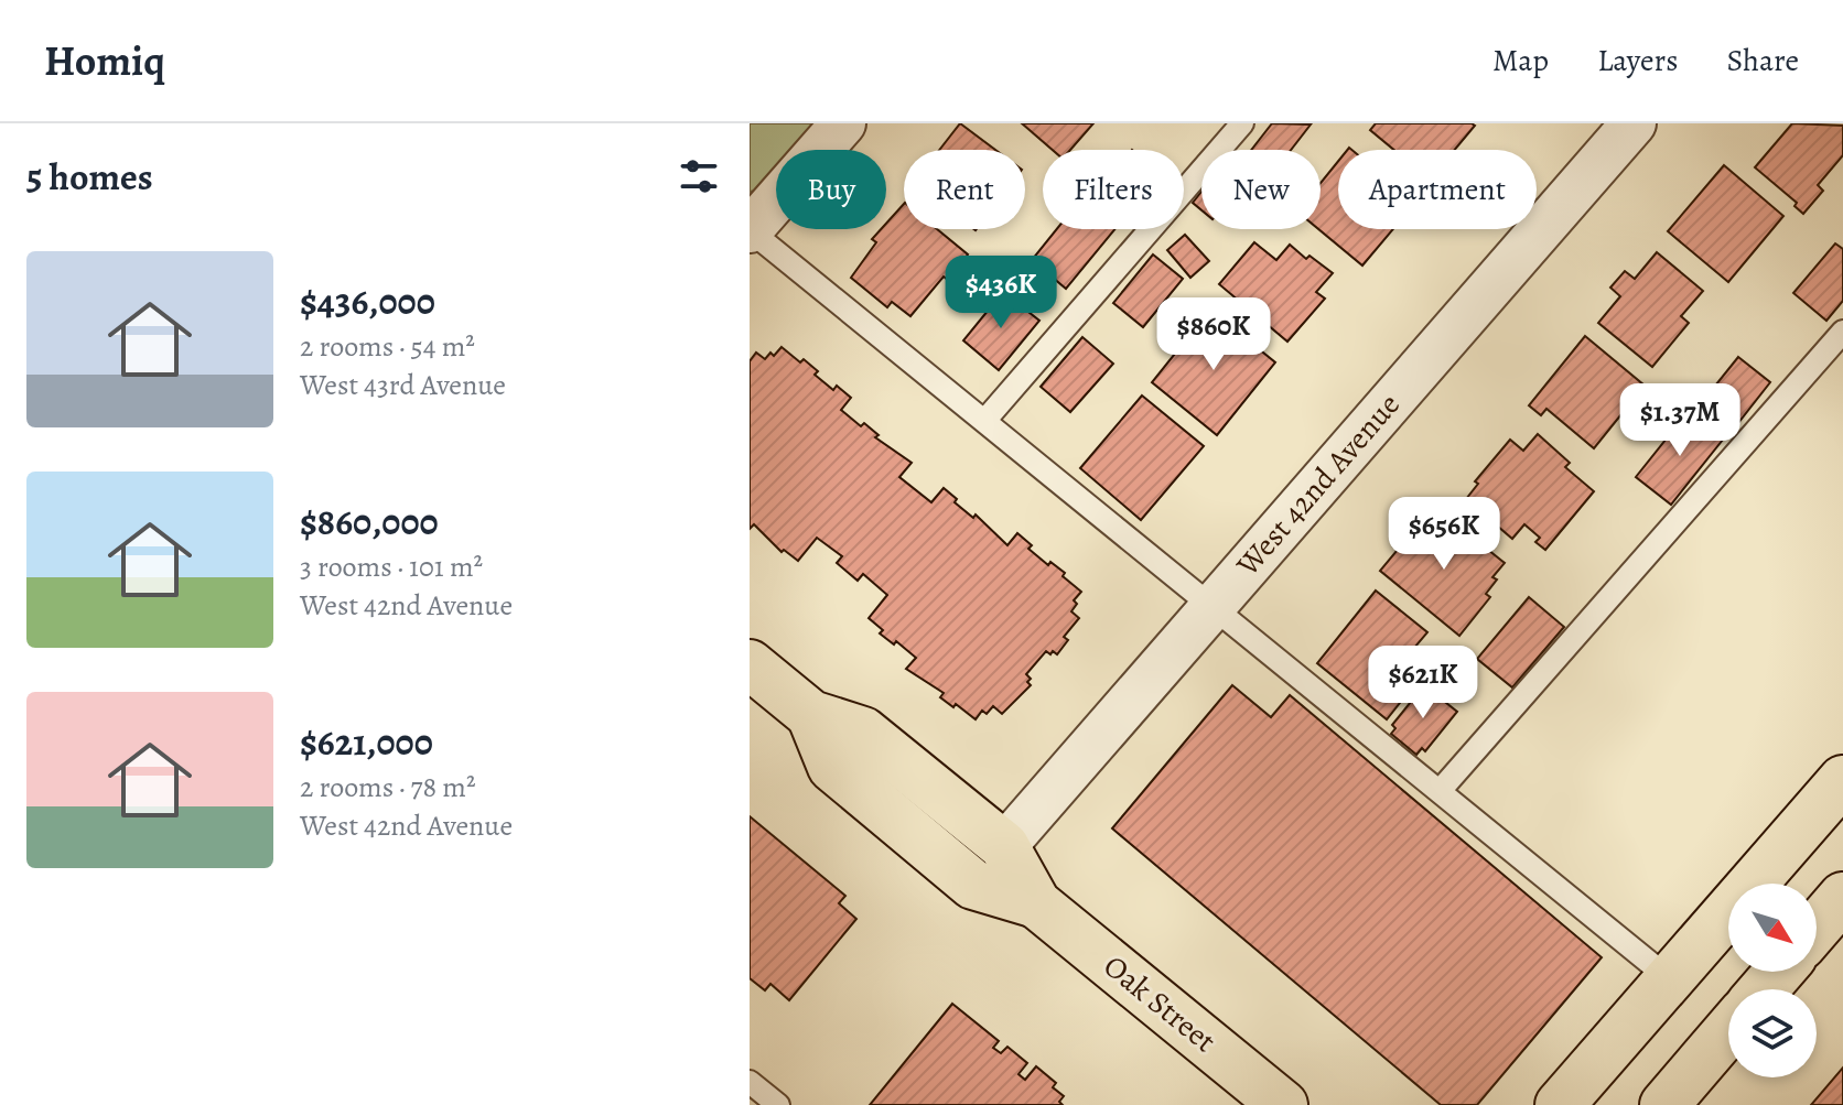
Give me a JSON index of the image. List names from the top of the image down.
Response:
{
  "streets": {
    "main road": ["Oak Street"],
    "street": ["West 42nd Avenue"]
  },
  "crossings": [
    ["West 42nd Avenue", "Oak Street"]
  ],
  "north": "bottom right",
  "page": {
    "header": "Homiq",
    "nav": ["Map", "Layers", "Share"],
    "heading": "5 homes",
    "chip": [
      "Buy",
      "Rent",
      "Filters",
      "New",
      "Apartment"
    ],
    "list": [
      {
        "name": "$436,000",
        "note": "2 rooms · 54 m² · West 43rd Avenue"
      },
      {
        "name": "$860,000",
        "note": "3 rooms · 101 m² · West 42nd Avenue"
      },
      {
        "name": "$621,000",
        "note": "2 rooms · 78 m² · West 42nd Avenue"
      }
    ],
    "price": [
      "$436K",
      "$860K",
      "$1.37M",
      "$656K",
      "$621K"
    ]
  }
}
